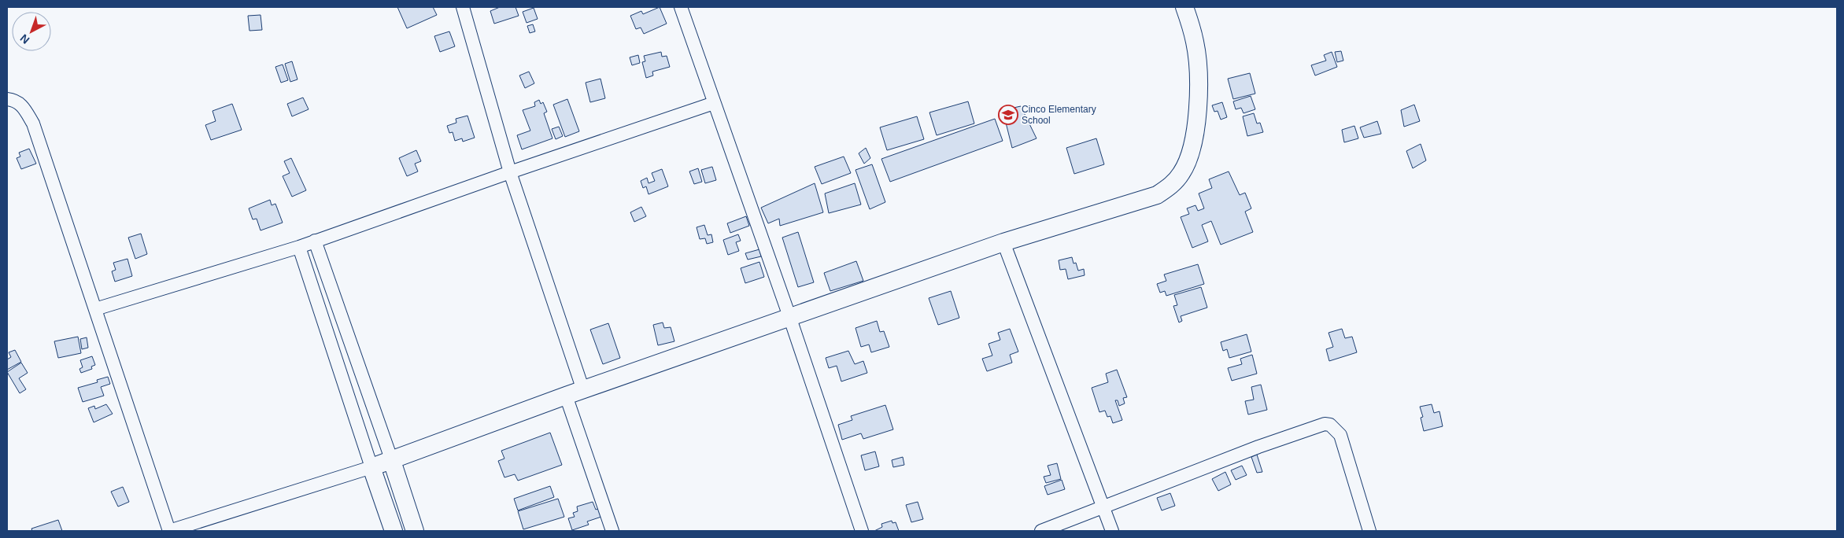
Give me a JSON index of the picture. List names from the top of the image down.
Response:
{
  "places": {
    "school or university": ["Cinco Elementary School"]
  },
  "north": "bottom left"
}
